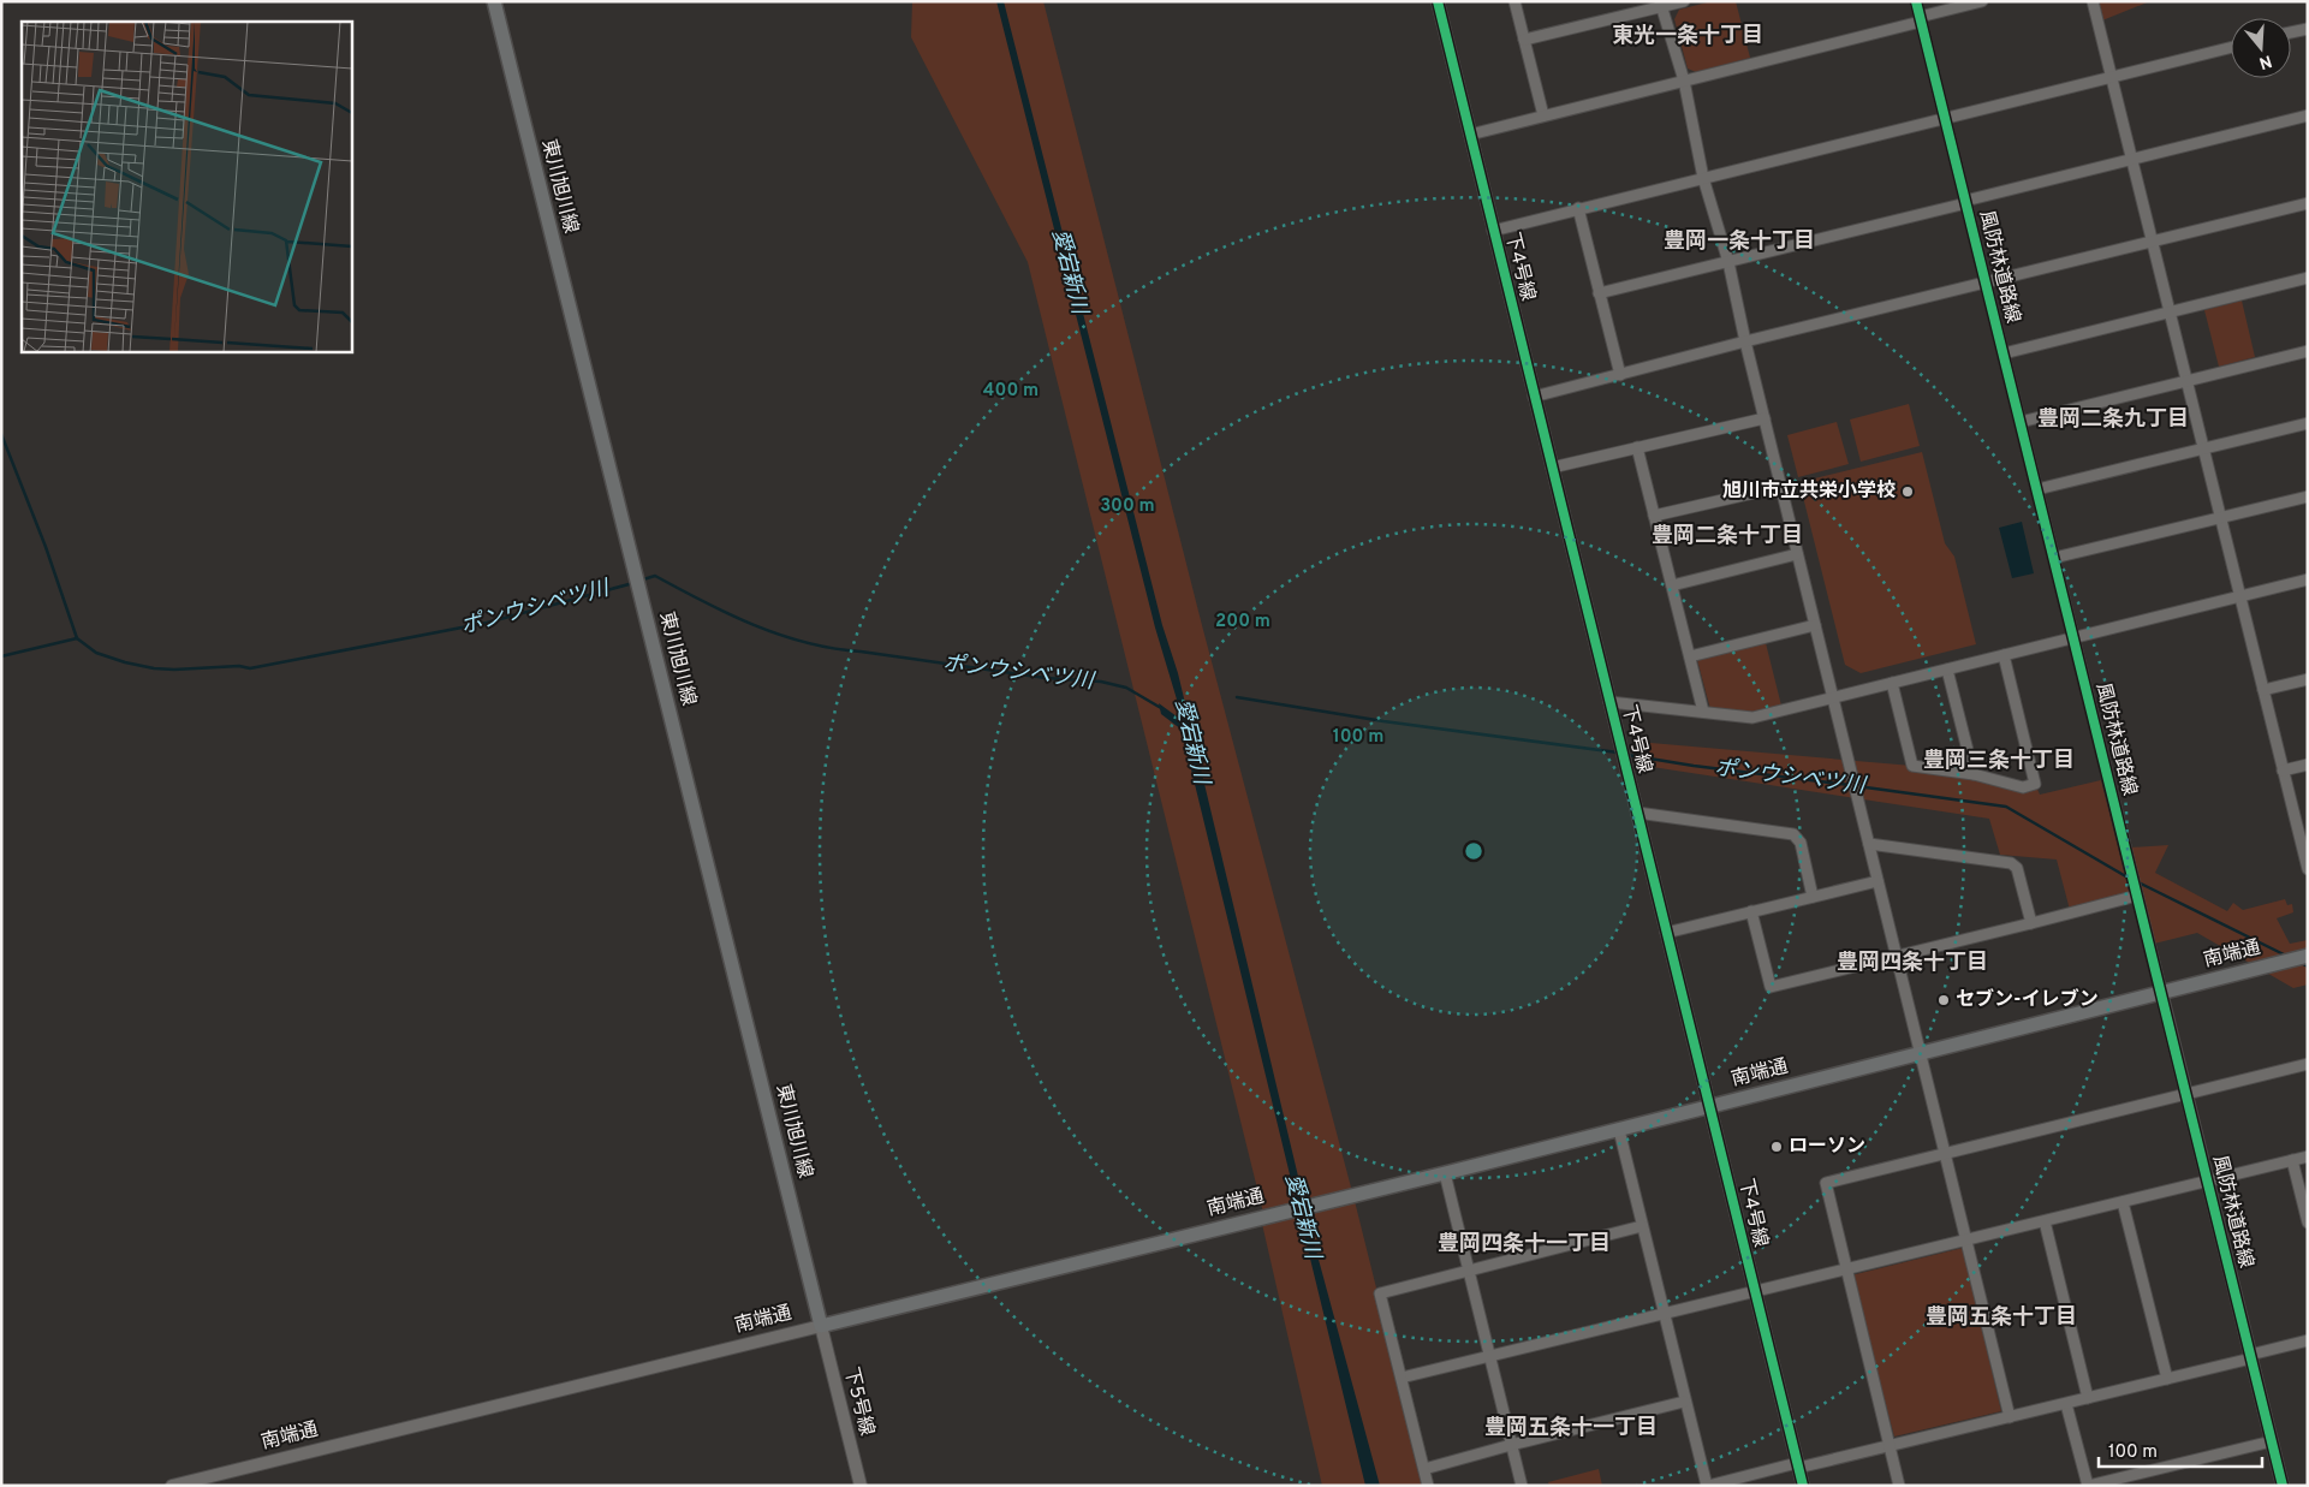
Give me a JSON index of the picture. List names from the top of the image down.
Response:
{
  "streets": {
    "main road": ["東川旭川線", "南端通"],
    "street": ["下4号線", "風防林道路線", "下5号線"]
  },
  "crossings": [
    ["東川旭川線", "南端通"],
    ["東川旭川線", "下5号線"],
    ["下4号線", "南端通"],
    ["風防林道路線", "南端通"],
    ["南端通", "下5号線"]
  ],
  "districts": [
    "東光一条十丁目",
    "豊岡一条十丁目",
    "豊岡二条九丁目",
    "豊岡二条十丁目",
    "豊岡三条十丁目",
    "豊岡四条十丁目",
    "豊岡四条十一丁目",
    "豊岡五条十丁目",
    "豊岡五条十一丁目"
  ],
  "water": ["愛宕新川", "ポンウシベツ川"],
  "places": ["旭川市立共栄小学校", "セブン-イレブン", "ローソン"],
  "scale_bar": "100 m",
  "north": "bottom",
  "rings": [
    "400 m",
    "300 m",
    "200 m",
    "100 m"
  ]
}
